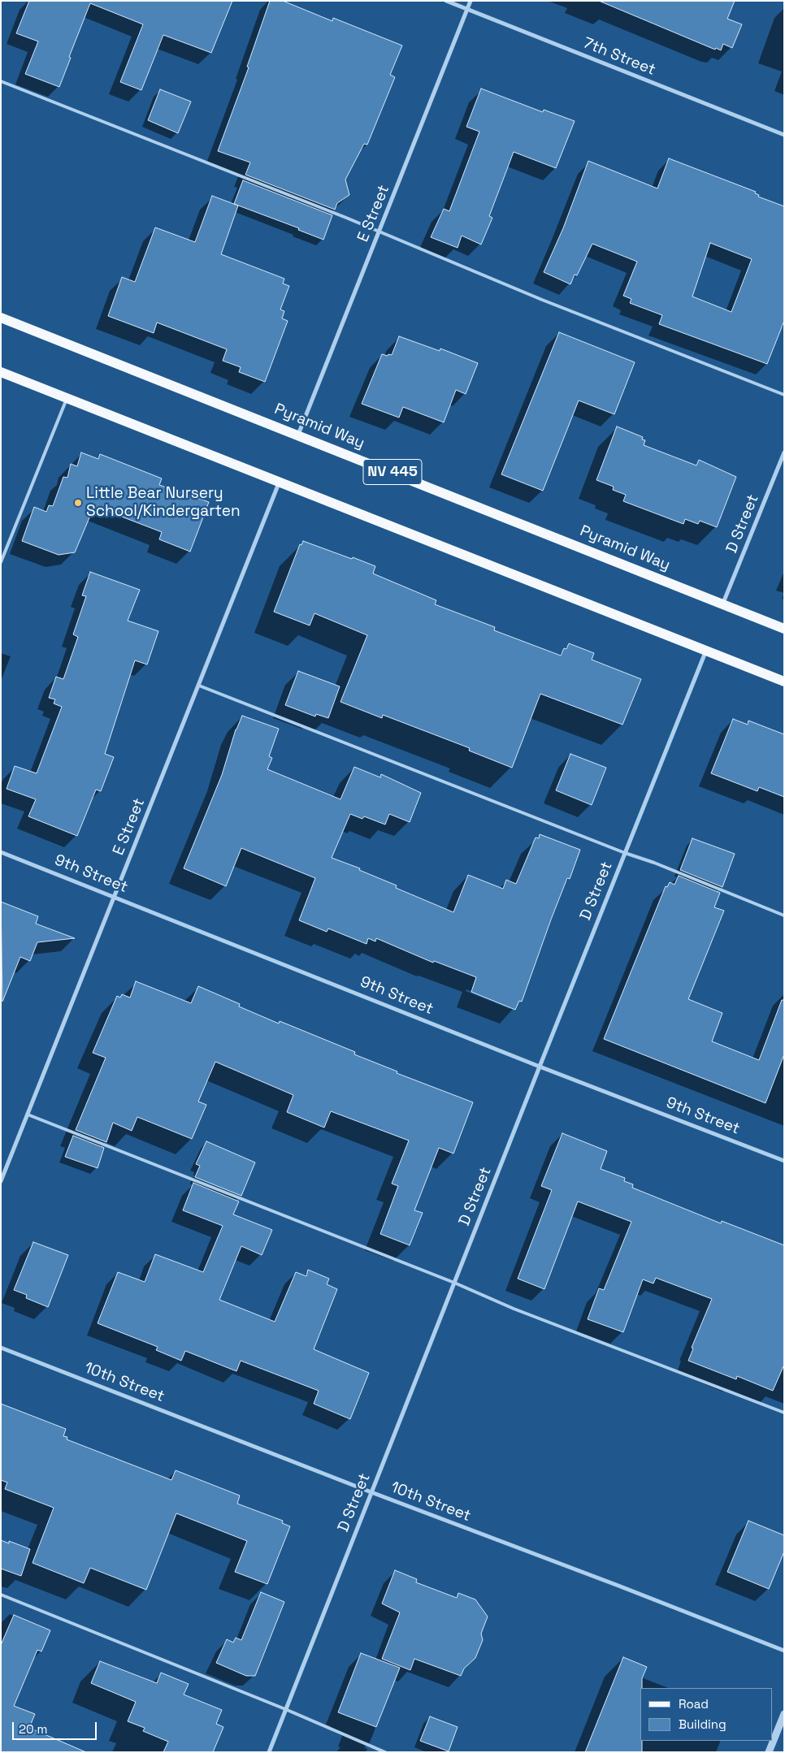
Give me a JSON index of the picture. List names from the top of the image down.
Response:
{
  "streets": {
    "main road": ["Pyramid Way", "NV 445"],
    "street": [
      "7th Street",
      "E Street",
      "D Street",
      "9th Street",
      "10th Street"
    ]
  },
  "crossings": [
    ["7th Street", "E Street"],
    ["E Street", "Pyramid Way"],
    ["E Street", "9th Street"],
    ["Pyramid Way", "D Street"],
    ["D Street", "9th Street"],
    ["D Street", "10th Street"]
  ],
  "places": ["Little Bear Nursery School/Kindergarten"],
  "legend": ["Road", "Building"],
  "scale_bar": "20 m"
}
